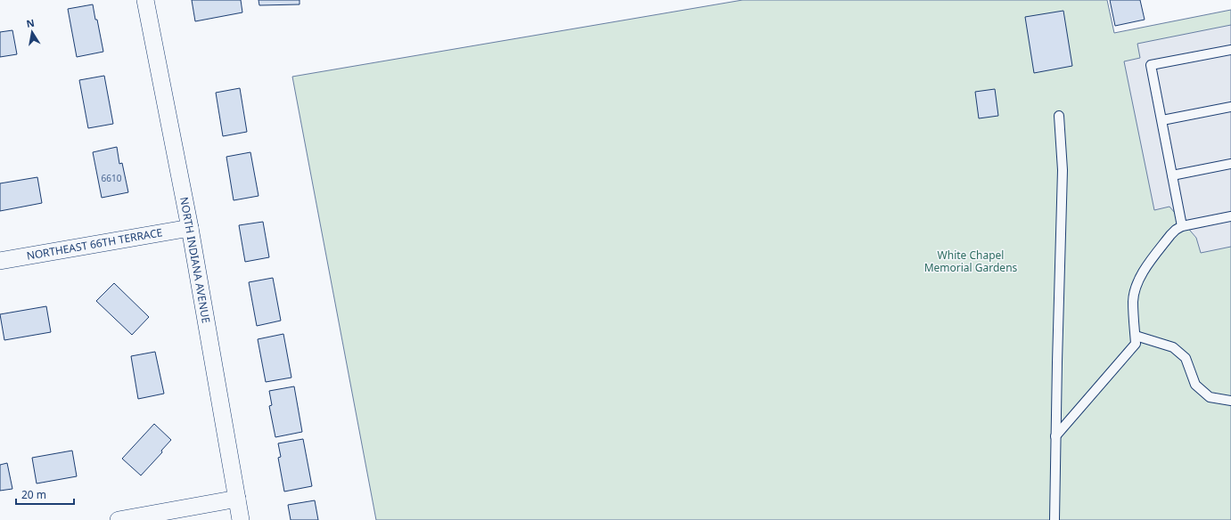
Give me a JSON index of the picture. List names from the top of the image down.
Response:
{
  "streets": {
    "street": ["NORTHEAST 66TH TERRACE", "NORTH INDIANA AVENUE"]
  },
  "crossings": [
    ["NORTHEAST 66TH TERRACE", "NORTH INDIANA AVENUE"]
  ],
  "parks": ["White Chapel Memorial Gardens"],
  "house_numbers": ["6610"],
  "scale_bar": "20 m",
  "north": "top"
}
